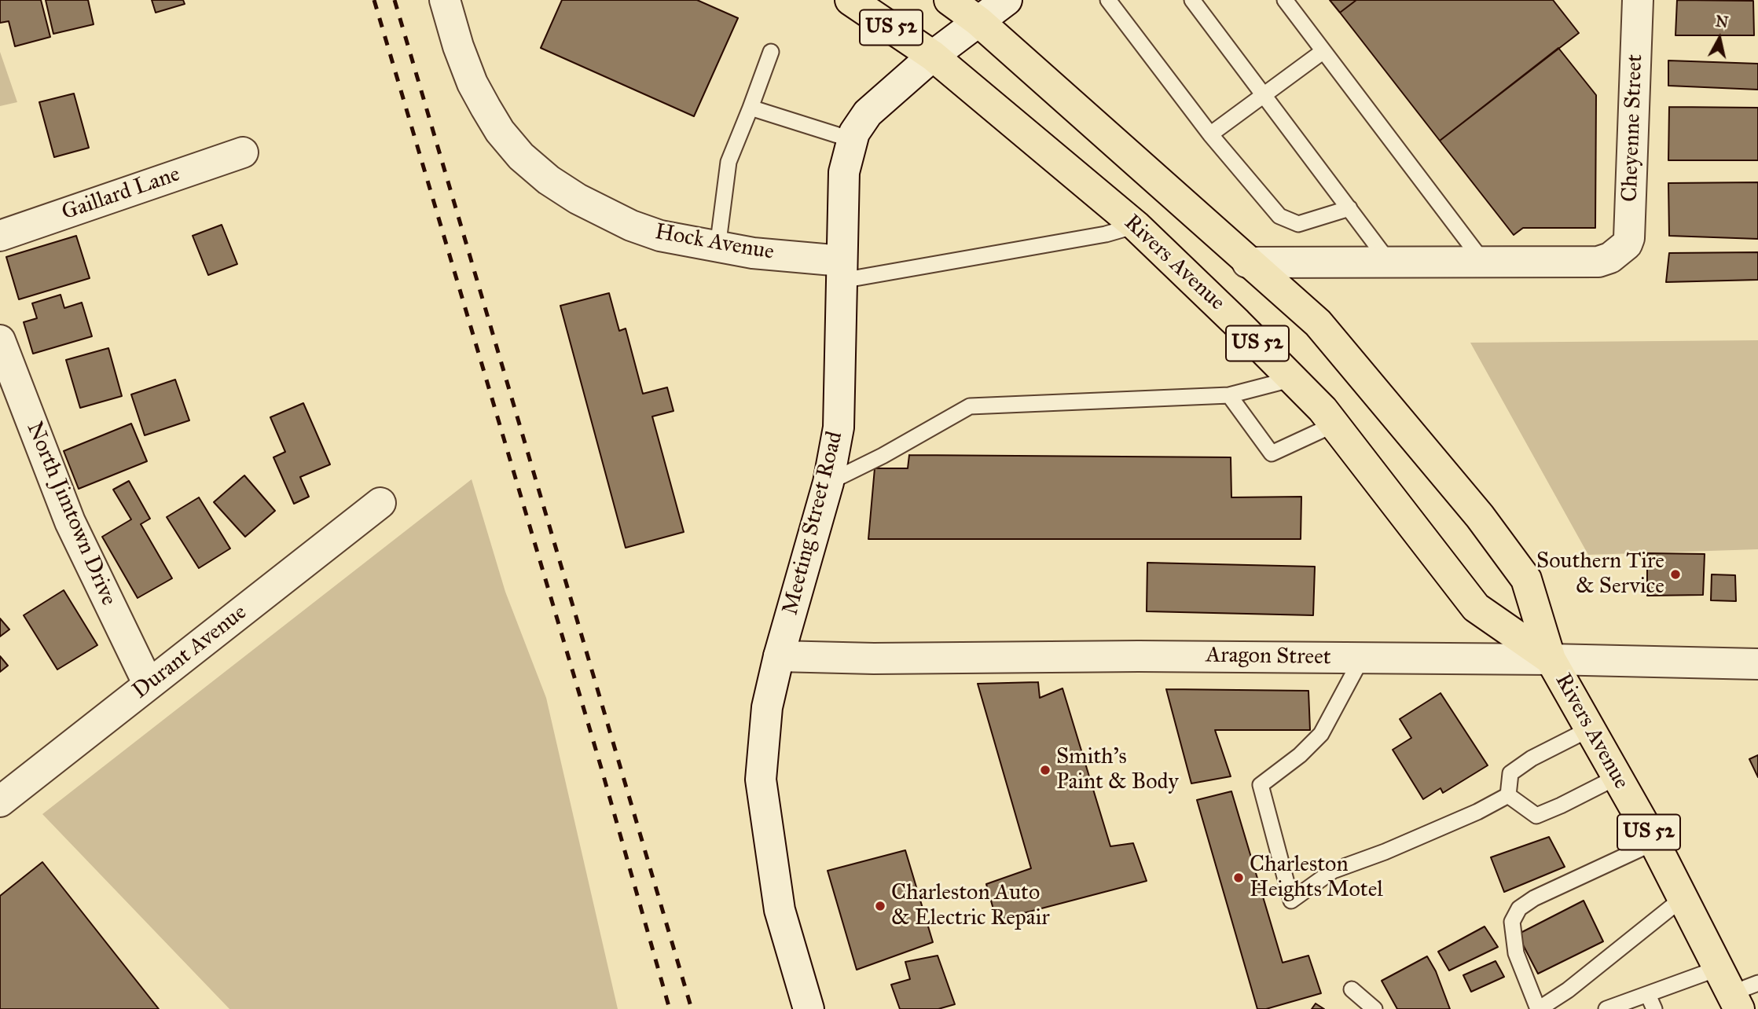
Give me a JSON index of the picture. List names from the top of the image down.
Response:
{
  "streets": {
    "main road": ["US 52", "Rivers Avenue"],
    "street": [
      "Cheyenne Street",
      "Gaillard Lane",
      "Hock Avenue",
      "North Jimtown Drive",
      "Meeting Street Road",
      "Durant Avenue",
      "Aragon Street"
    ]
  },
  "crossings": [
    ["Hock Avenue", "Meeting Street Road"],
    ["Rivers Avenue", "Meeting Street Road"],
    ["Rivers Avenue", "Aragon Street"],
    ["North Jimtown Drive", "Durant Avenue"],
    ["Meeting Street Road", "Aragon Street"]
  ],
  "places": [
    "Southern Tire & Service",
    "Smith's Paint & Body",
    "Charleston Heights Motel",
    "Charleston Auto & Electric Repair"
  ],
  "north": "top"
}
